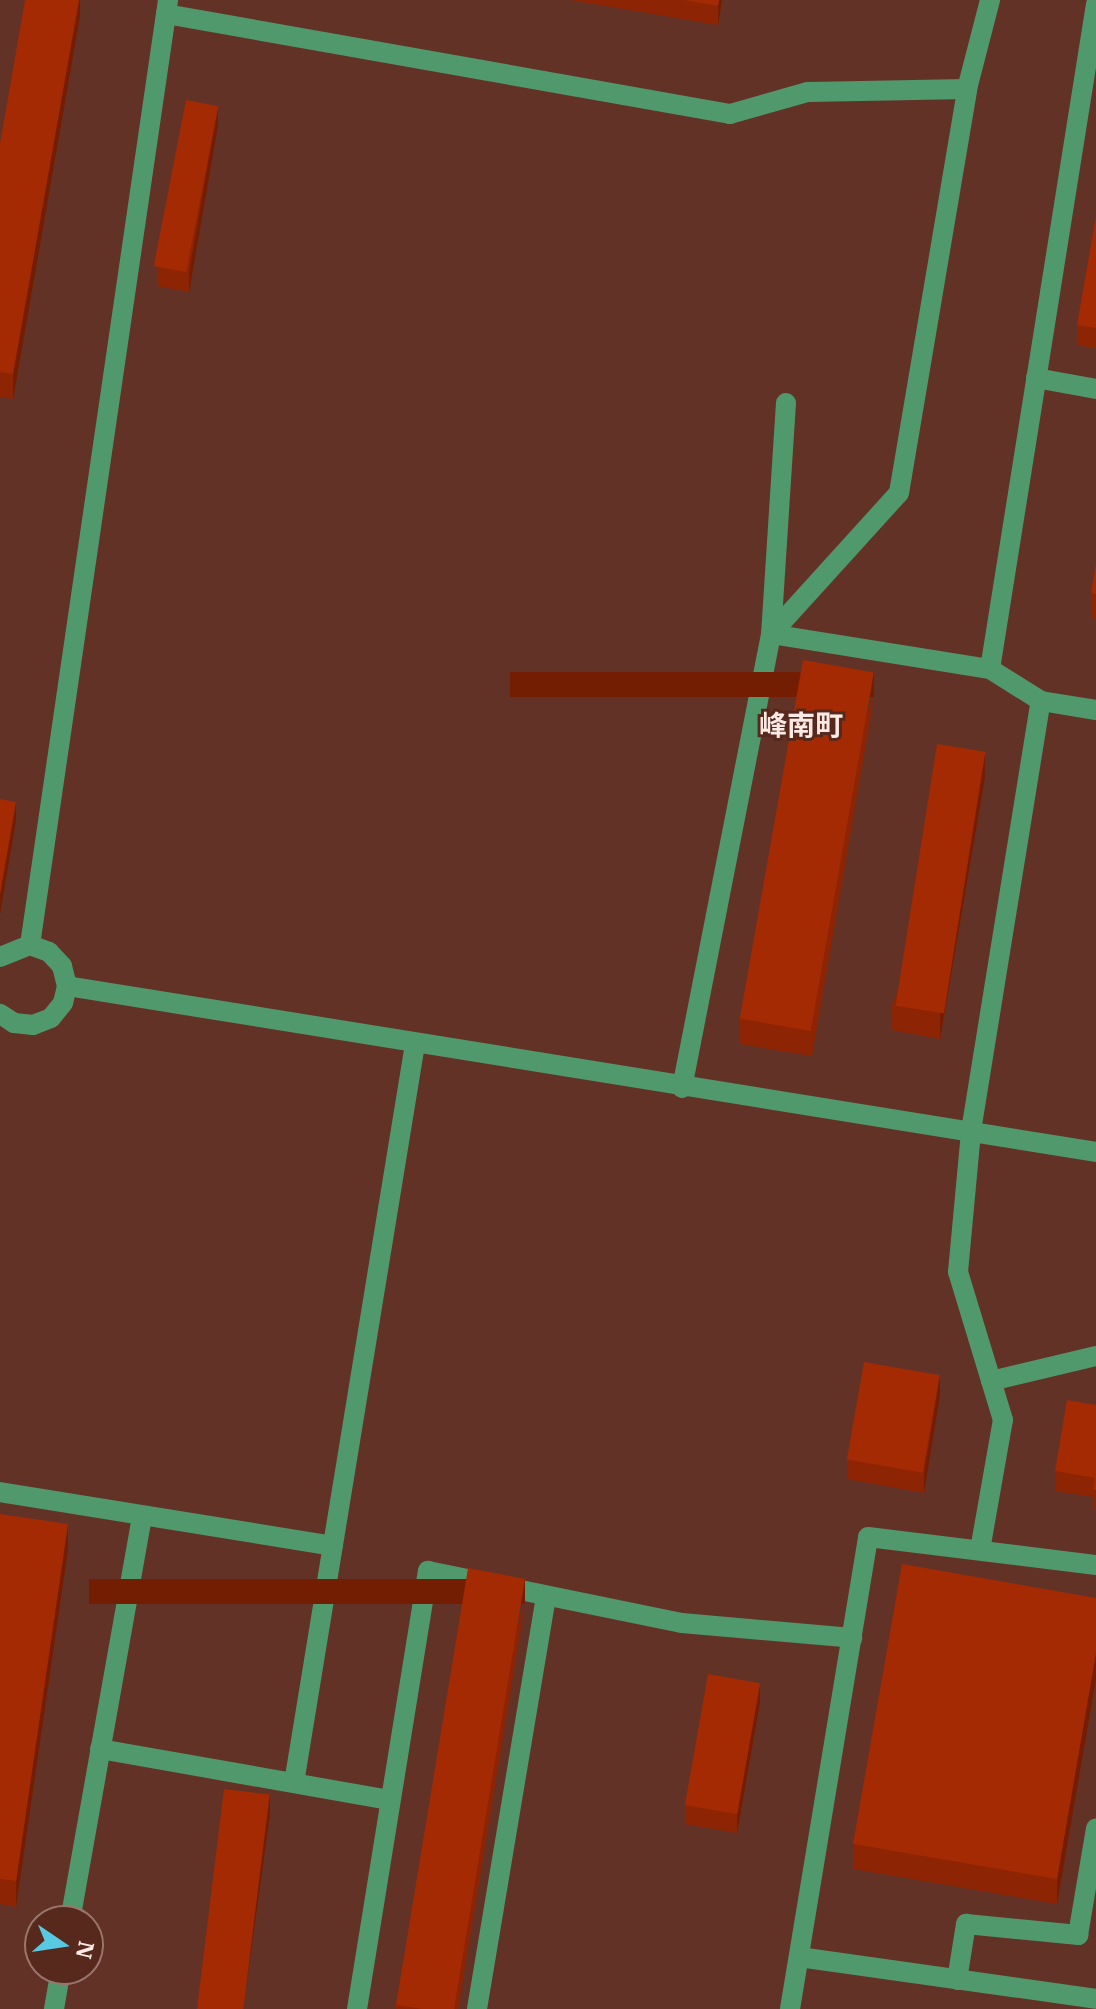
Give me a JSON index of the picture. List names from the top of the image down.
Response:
{
  "districts": ["峰南町"],
  "north": "right"
}
